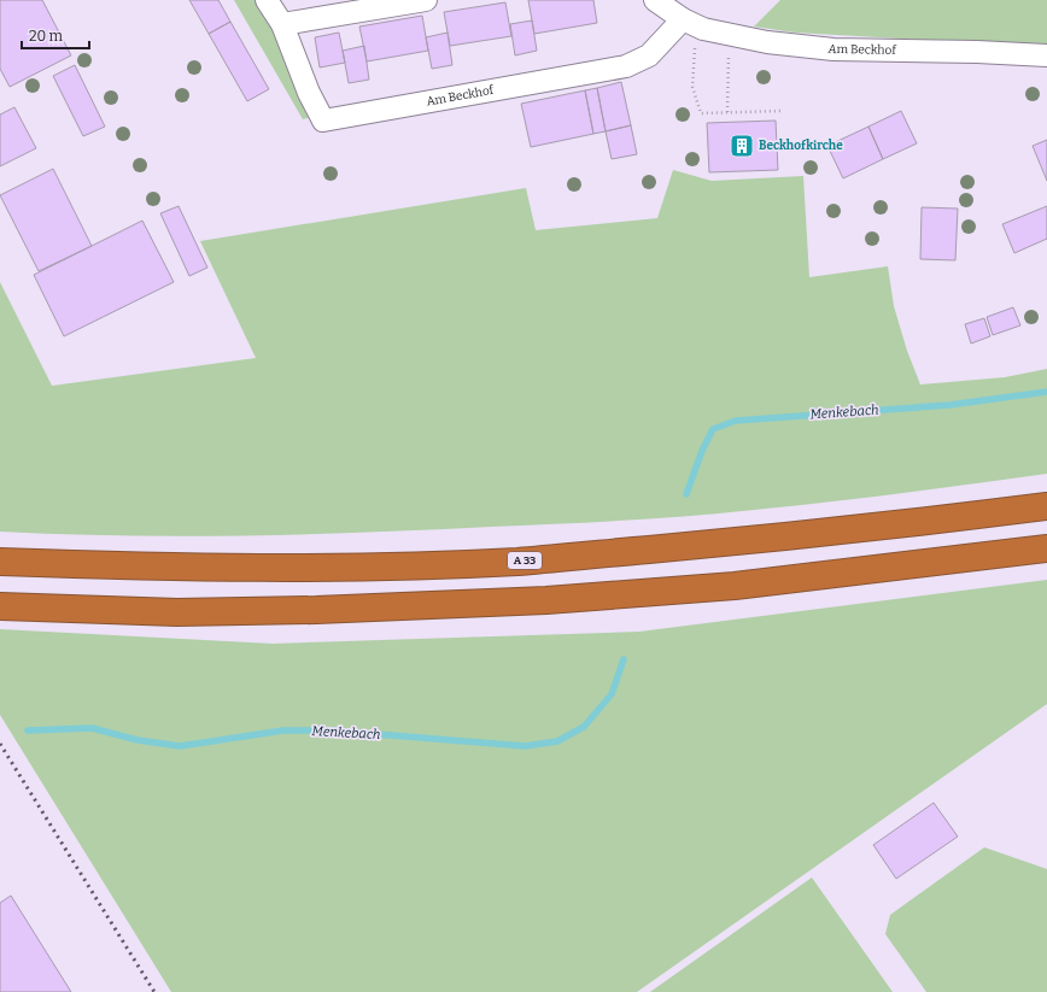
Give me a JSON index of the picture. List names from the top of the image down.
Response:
{
  "streets": {
    "highway": ["A 33"],
    "street": ["Am Beckhof"]
  },
  "water": ["Menkebach"],
  "places": {
    "building": ["Beckhofkirche"]
  },
  "scale_bar": "20 m"
}
